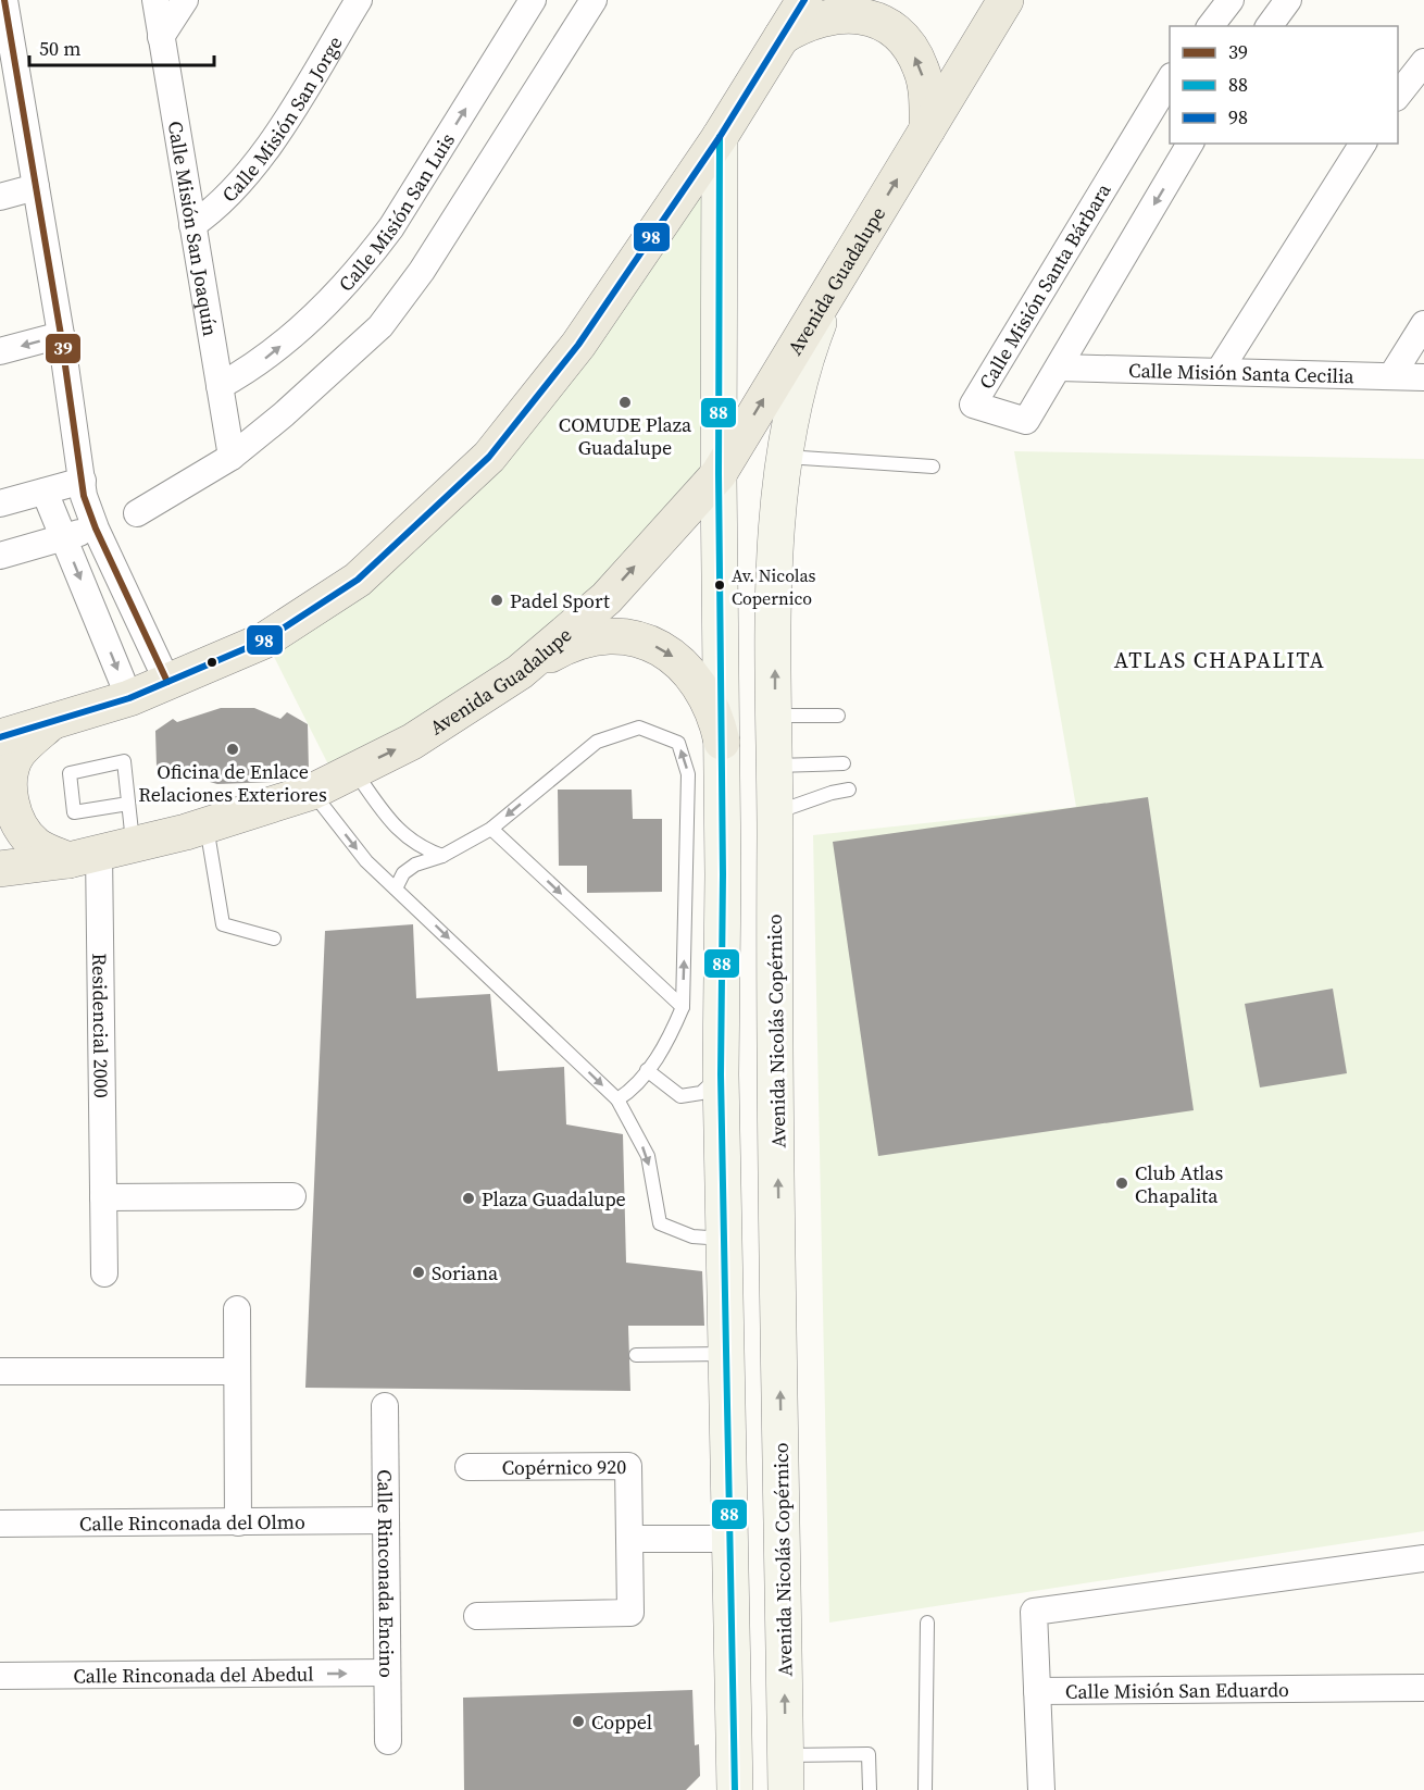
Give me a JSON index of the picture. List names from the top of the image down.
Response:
{
  "streets": {
    "main road": ["Avenida Guadalupe"],
    "street": [
      "Calle Misión San Jorge",
      "Calle Misión San Luis",
      "Calle Misión San Joaquín",
      "Calle Misión Santa Bárbara",
      "Calle Misión Santa Cecilia",
      "Residencial 2000",
      "Avenida Nicolás Copérnico",
      "Copérnico 920",
      "Calle Rinconada del Olmo",
      "Calle Rinconada Encino",
      "Calle Rinconada del Abedul",
      "Calle Misión San Eduardo"
    ]
  },
  "crossings": [
    ["Calle Misión San Jorge", "Calle Misión San Joaquín"],
    ["Calle Misión San Luis", "Calle Misión San Joaquín"],
    ["Avenida Guadalupe", "Residencial 2000"],
    ["Avenida Guadalupe", "Avenida Nicolás Copérnico"],
    ["Calle Misión Santa Bárbara", "Calle Misión Santa Cecilia"],
    ["Calle Rinconada del Olmo", "Calle Rinconada Encino"],
    ["Calle Rinconada Encino", "Calle Rinconada del Abedul"]
  ],
  "one_way": ["Calle Rinconada del Abedul"],
  "districts": ["ATLAS CHAPALITA"],
  "places": [
    "COMUDE Plaza Guadalupe",
    "Av. Nicolas Copernico",
    "Padel Sport",
    "Oficina de Enlace Relaciones Exteriores",
    "Club Atlas Chapalita",
    "Plaza Guadalupe",
    "Soriana",
    "Coppel"
  ],
  "lines": ["transit line 39", "transit line 98", "transit line 88"],
  "legend": ["39", "88", "98"],
  "scale_bar": "50 m"
}
